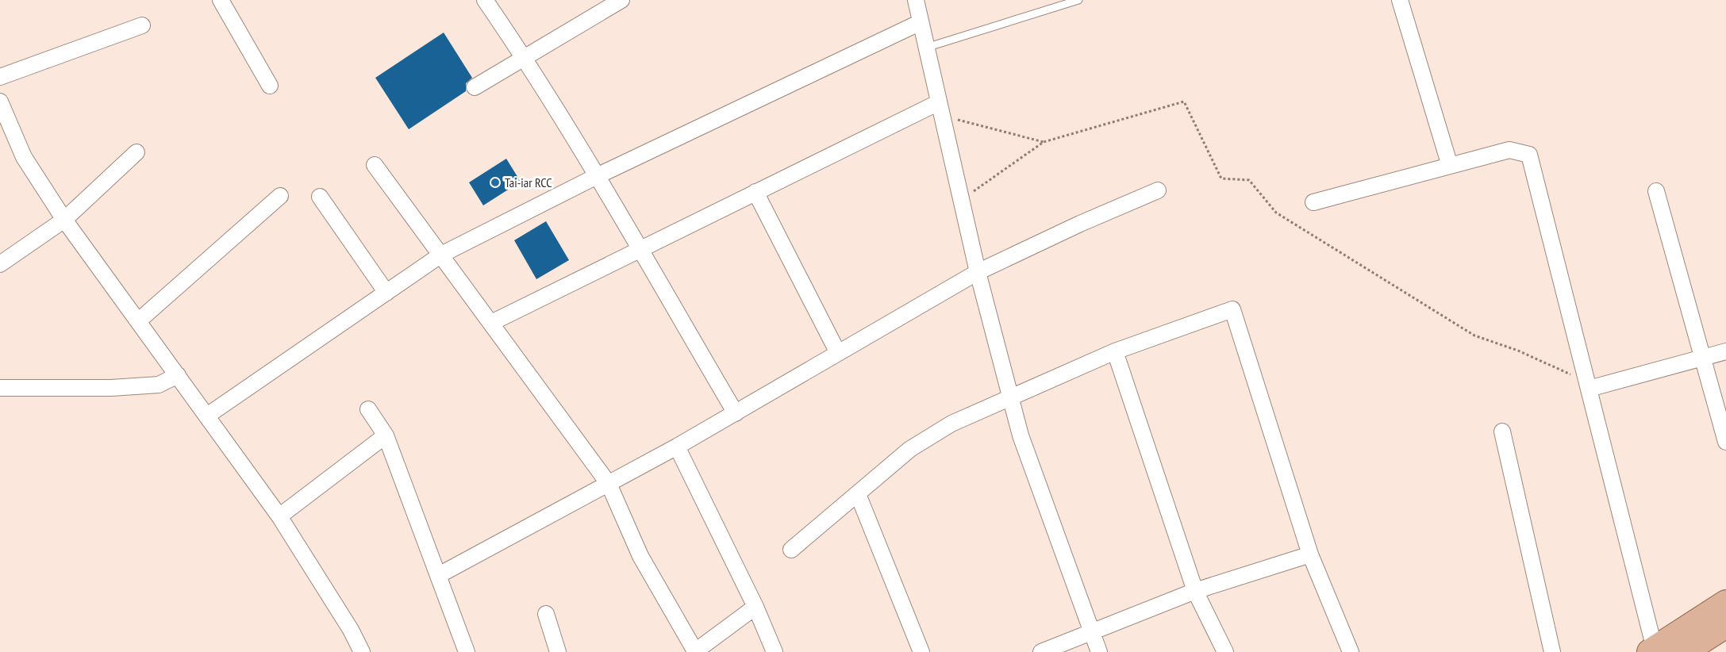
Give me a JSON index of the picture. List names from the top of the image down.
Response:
{
  "places": ["Tai-iar RCC"]
}
